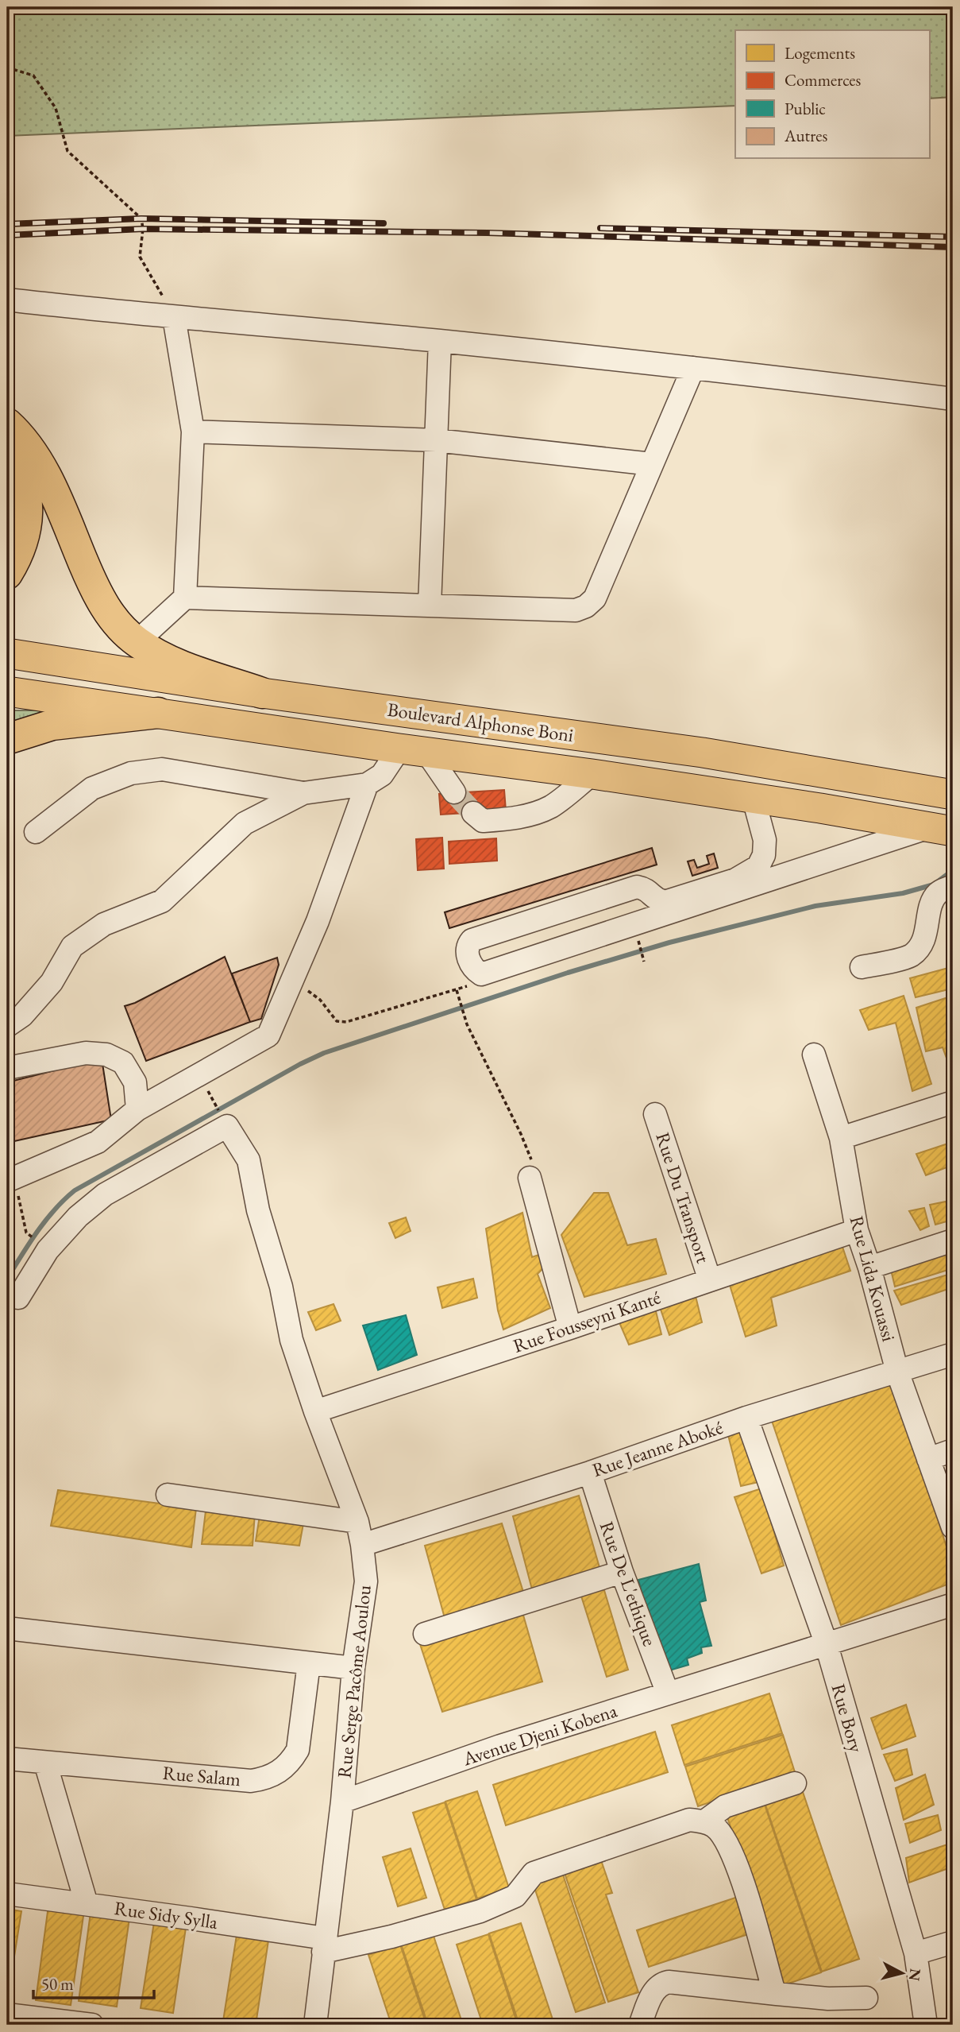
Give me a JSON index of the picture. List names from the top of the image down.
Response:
{
  "streets": {
    "main road": ["Boulevard Alphonse Boni"],
    "street": [
      "Rue Du Transport",
      "Rue Lida Kouassi",
      "Rue Fousseyni Kanté",
      "Rue Jeanne Aboké",
      "Rue De L'ethique",
      "Rue Serge Pacôme Aoulou",
      "Rue Bory",
      "Avenue Djeni Kobena",
      "Rue Salam",
      "Rue Sidy Sylla"
    ]
  },
  "crossings": [
    ["Rue Du Transport", "Rue Fousseyni Kanté"],
    ["Rue Lida Kouassi", "Rue Fousseyni Kanté"],
    ["Rue Lida Kouassi", "Rue Jeanne Aboké"],
    ["Rue Fousseyni Kanté", "Rue Serge Pacôme Aoulou"],
    ["Rue Jeanne Aboké", "Rue De L'ethique"],
    ["Rue Jeanne Aboké", "Rue Serge Pacôme Aoulou"],
    ["Rue Jeanne Aboké", "Rue Bory"],
    ["Rue De L'ethique", "Avenue Djeni Kobena"],
    ["Rue Serge Pacôme Aoulou", "Avenue Djeni Kobena"],
    ["Rue Bory", "Avenue Djeni Kobena"]
  ],
  "legend": [
    "Logements",
    "Commerces",
    "Public",
    "Autres"
  ],
  "scale_bar": "50 m",
  "north": "right"
}
